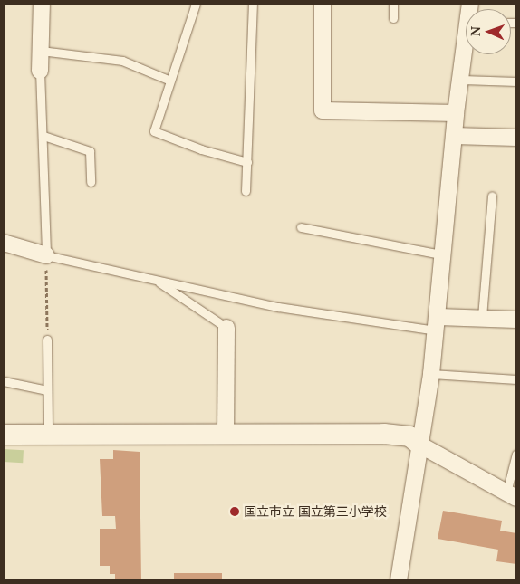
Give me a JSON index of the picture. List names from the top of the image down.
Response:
{
  "places": ["国立市立 国立第三小学校"],
  "north": "left"
}
